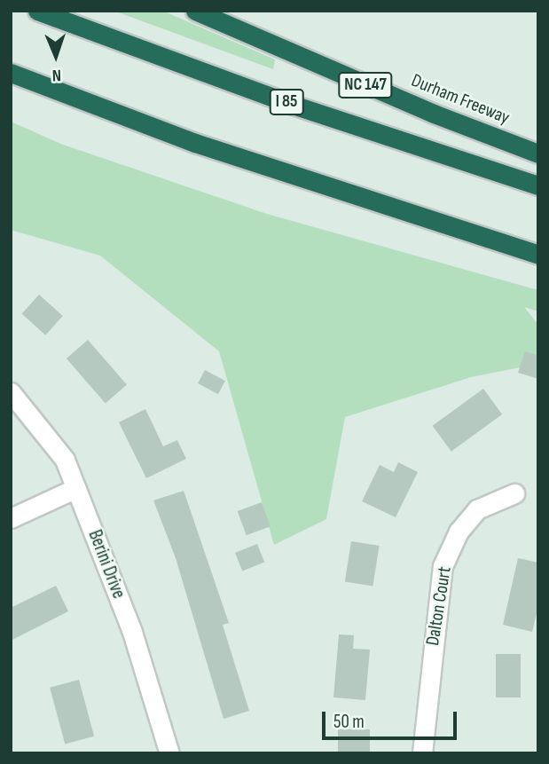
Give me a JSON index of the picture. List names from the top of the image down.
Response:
{
  "streets": {
    "highway": ["NC 147", "Durham Freeway", "I 85"],
    "street": ["Berini Drive", "Dalton Court"]
  },
  "scale_bar": "50 m",
  "north": "bottom"
}
